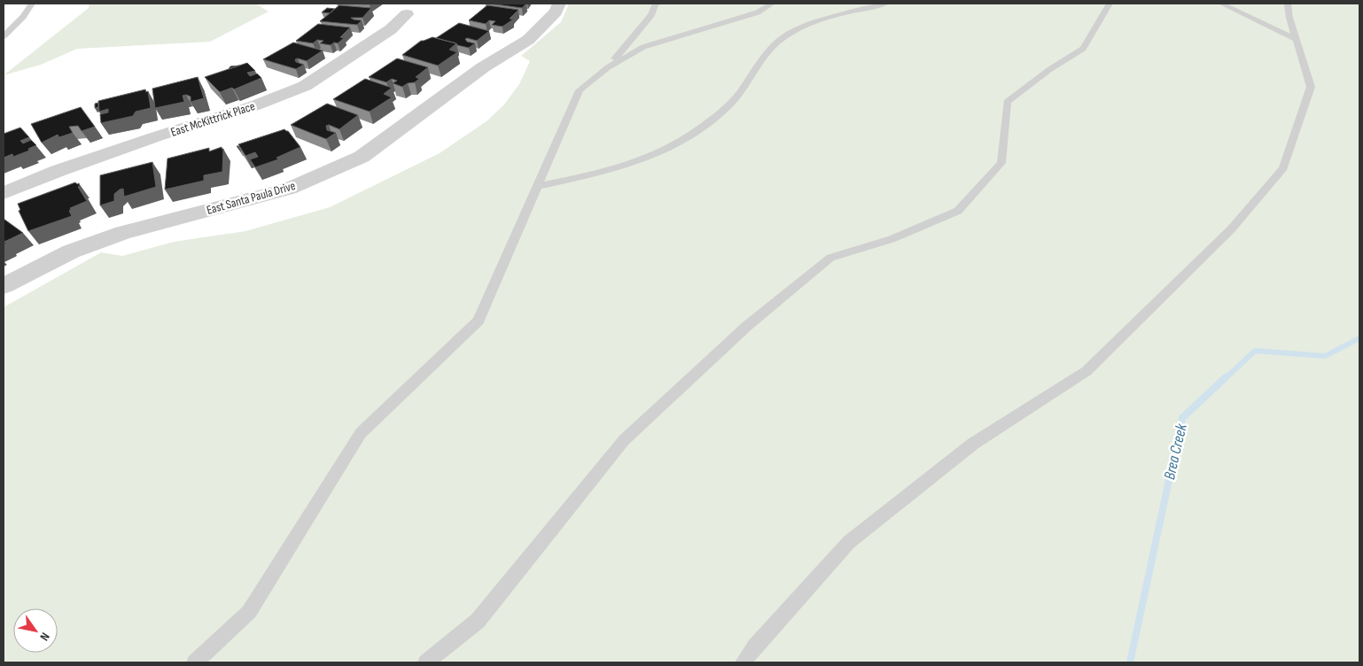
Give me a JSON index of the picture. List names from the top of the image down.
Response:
{
  "streets": {
    "street": ["East McKittrick Place", "East Santa Paula Drive"]
  },
  "water": ["Brea Creek"],
  "north": "bottom right"
}
